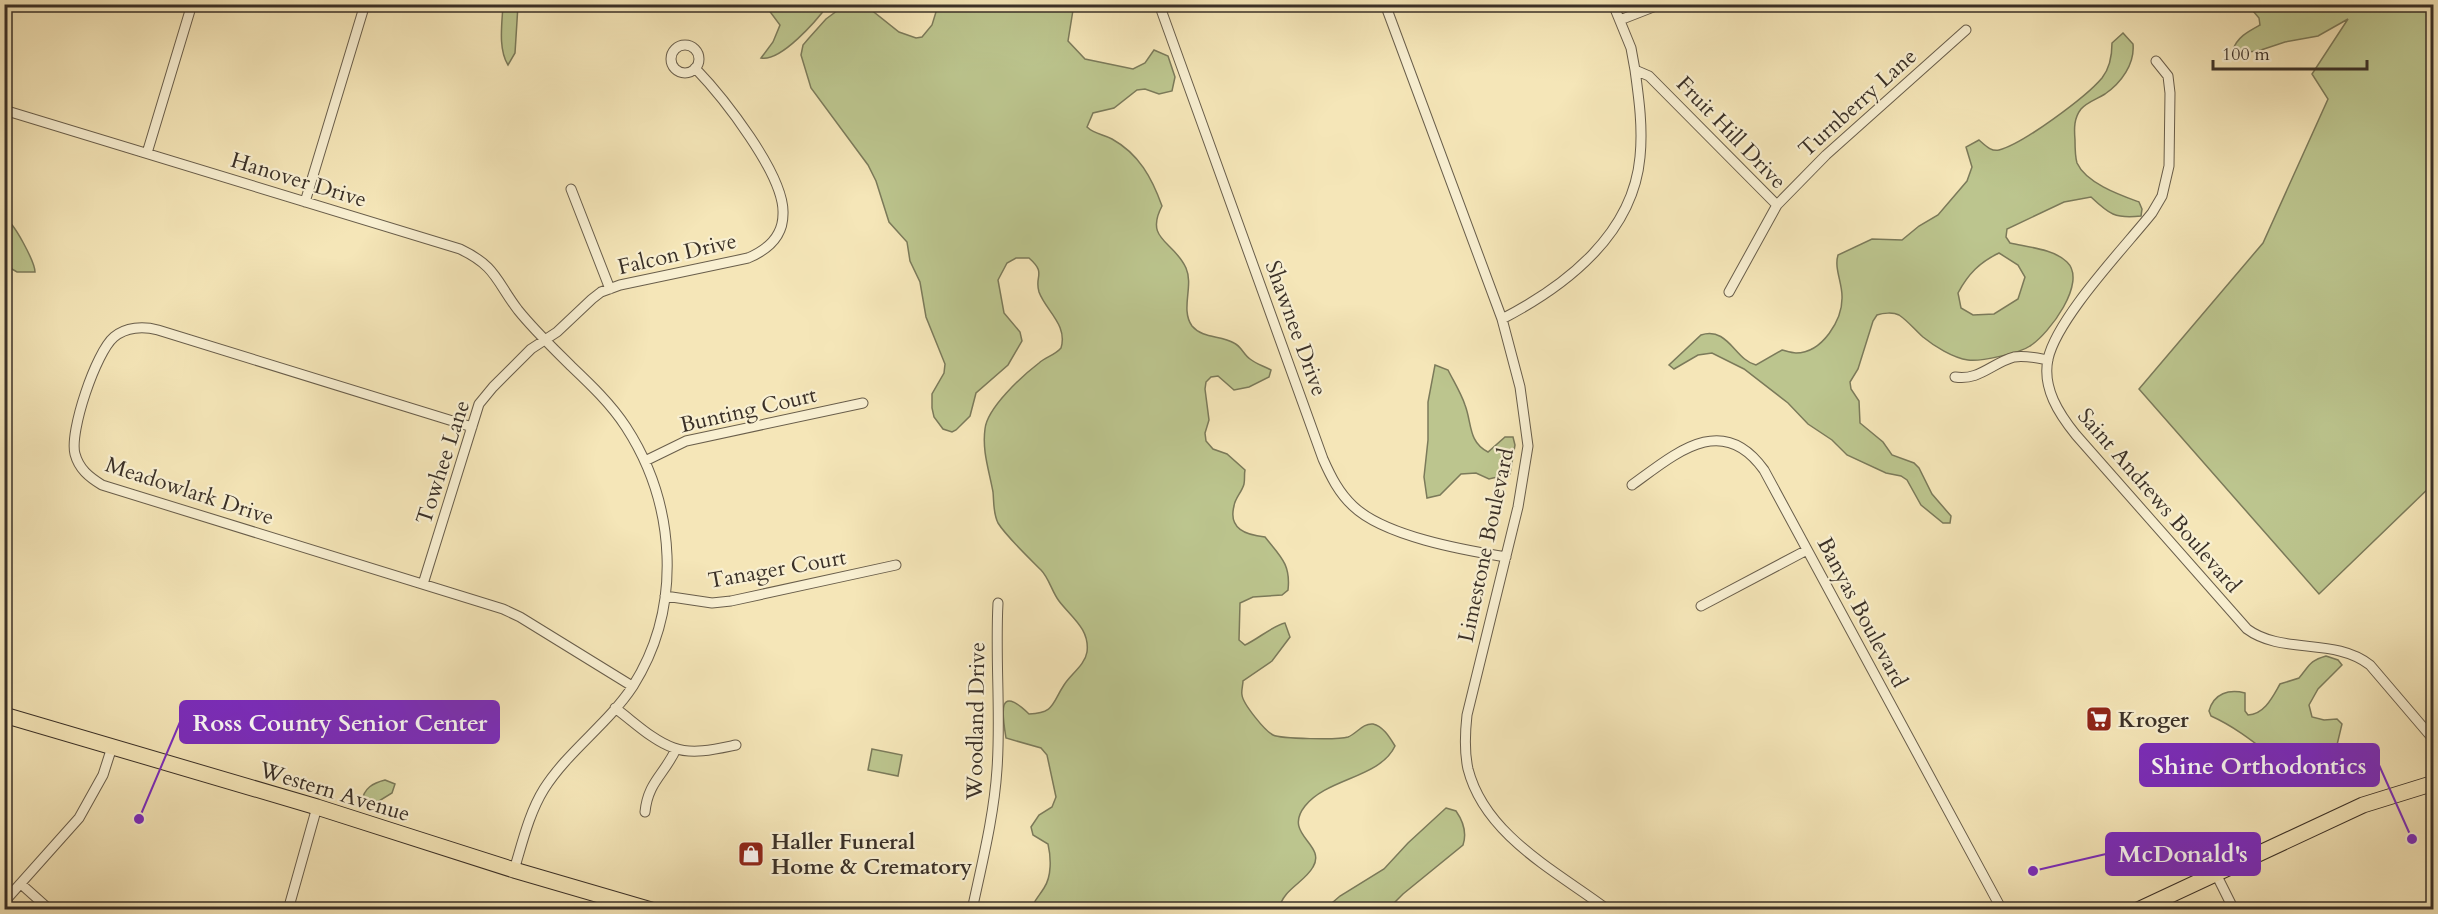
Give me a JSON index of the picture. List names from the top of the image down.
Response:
{
  "streets": {
    "main road": ["Western Avenue"],
    "street": [
      "Turnberry Lane",
      "Fruit Hill Drive",
      "Hanover Drive",
      "Falcon Drive",
      "Shawnee Drive",
      "Bunting Court",
      "Towhee Lane",
      "Meadowlark Drive",
      "Saint Andrews Boulevard",
      "Limestone Boulevard",
      "Tanager Court",
      "Banyas Boulevard",
      "Woodland Drive"
    ]
  },
  "crossings": [
    ["Turnberry Lane", "Fruit Hill Drive"],
    ["Hanover Drive", "Falcon Drive"],
    ["Hanover Drive", "Bunting Court"],
    ["Hanover Drive", "Towhee Lane"],
    ["Hanover Drive", "Meadowlark Drive"],
    ["Hanover Drive", "Tanager Court"],
    ["Hanover Drive", "Western Avenue"],
    ["Falcon Drive", "Towhee Lane"],
    ["Shawnee Drive", "Limestone Boulevard"],
    ["Towhee Lane", "Meadowlark Drive"]
  ],
  "places": {
    "supermarket": ["Kroger"],
    "other": ["Ross County Senior Center", "Shine Orthodontics", "McDonald's"],
    "shop": ["Haller Funeral Home & Crematory"]
  },
  "scale_bar": "100 m"
}
